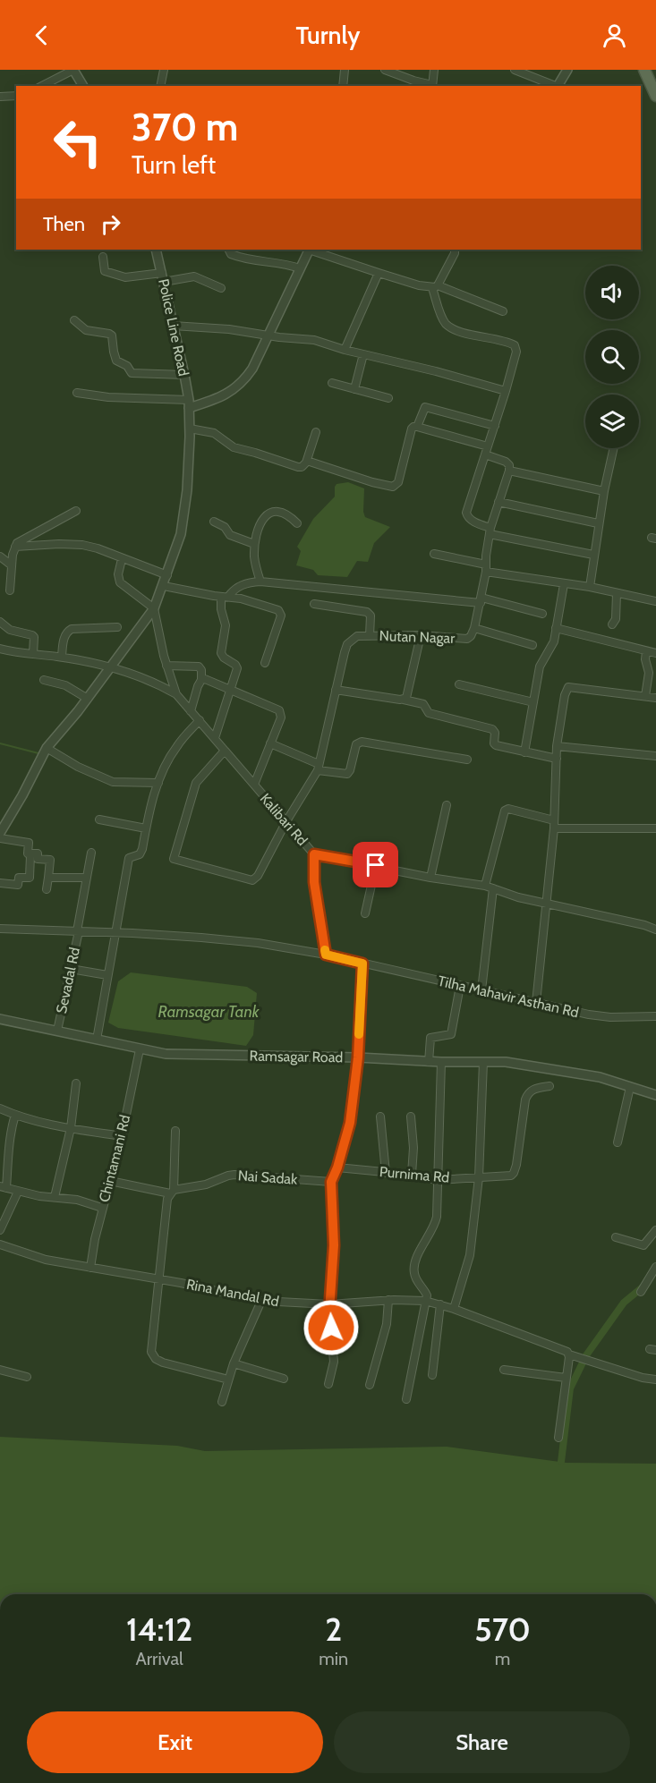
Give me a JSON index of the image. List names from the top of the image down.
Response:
{
  "streets": {
    "street": [
      "Police Line Road",
      "Nutan Nagar",
      "Kalibari Rd",
      "Sevadal Rd",
      "Tilha Mahavir Asthan Rd",
      "Ramsagar Road",
      "Chintamani Rd",
      "Purnima Rd",
      "Nai Sadak",
      "Rina Mandal Rd"
    ]
  },
  "crossings": [
    ["Police Line Road", "Kalibari Rd"],
    ["Nutan Nagar", "Kalibari Rd"],
    ["Kalibari Rd", "Tilha Mahavir Asthan Rd"],
    ["Sevadal Rd", "Tilha Mahavir Asthan Rd"],
    ["Sevadal Rd", "Ramsagar Road"],
    ["Ramsagar Road", "Chintamani Rd"],
    ["Chintamani Rd", "Nai Sadak"],
    ["Chintamani Rd", "Rina Mandal Rd"]
  ],
  "water": ["Ramsagar Tank"],
  "page": {
    "header": "Turnly",
    "turn": ["370 m", "Turn left"],
    "then": "Then",
    "eta": [
      "14:12",
      "Arrival",
      "2",
      "min",
      "570",
      "m"
    ],
    "buttons": ["Exit", "Share"]
  }
}
